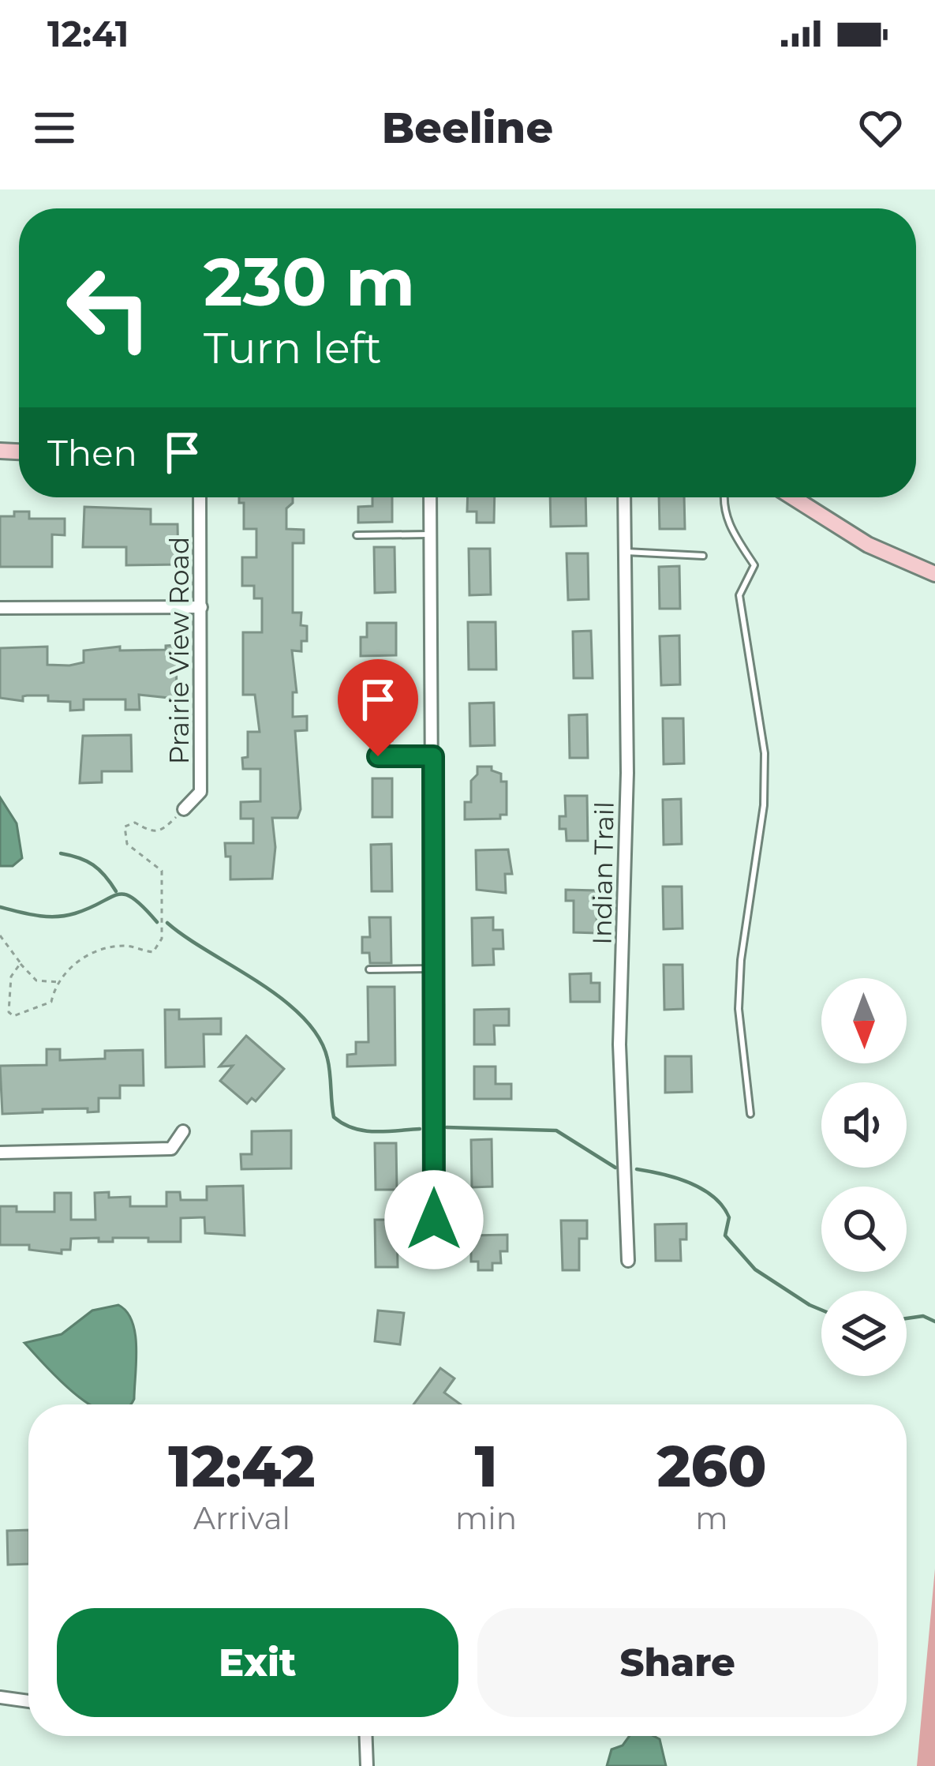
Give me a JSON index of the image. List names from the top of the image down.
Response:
{
  "streets": {
    "street": ["Prairie View Road", "Indian Trail"]
  },
  "north": "bottom",
  "page": {
    "status": "12:41",
    "header": "Beeline",
    "turn": ["230 m", "Turn left"],
    "then": "Then",
    "eta": [
      "12:42",
      "Arrival",
      "1",
      "min",
      "260",
      "m"
    ],
    "buttons": ["Exit", "Share"]
  }
}
